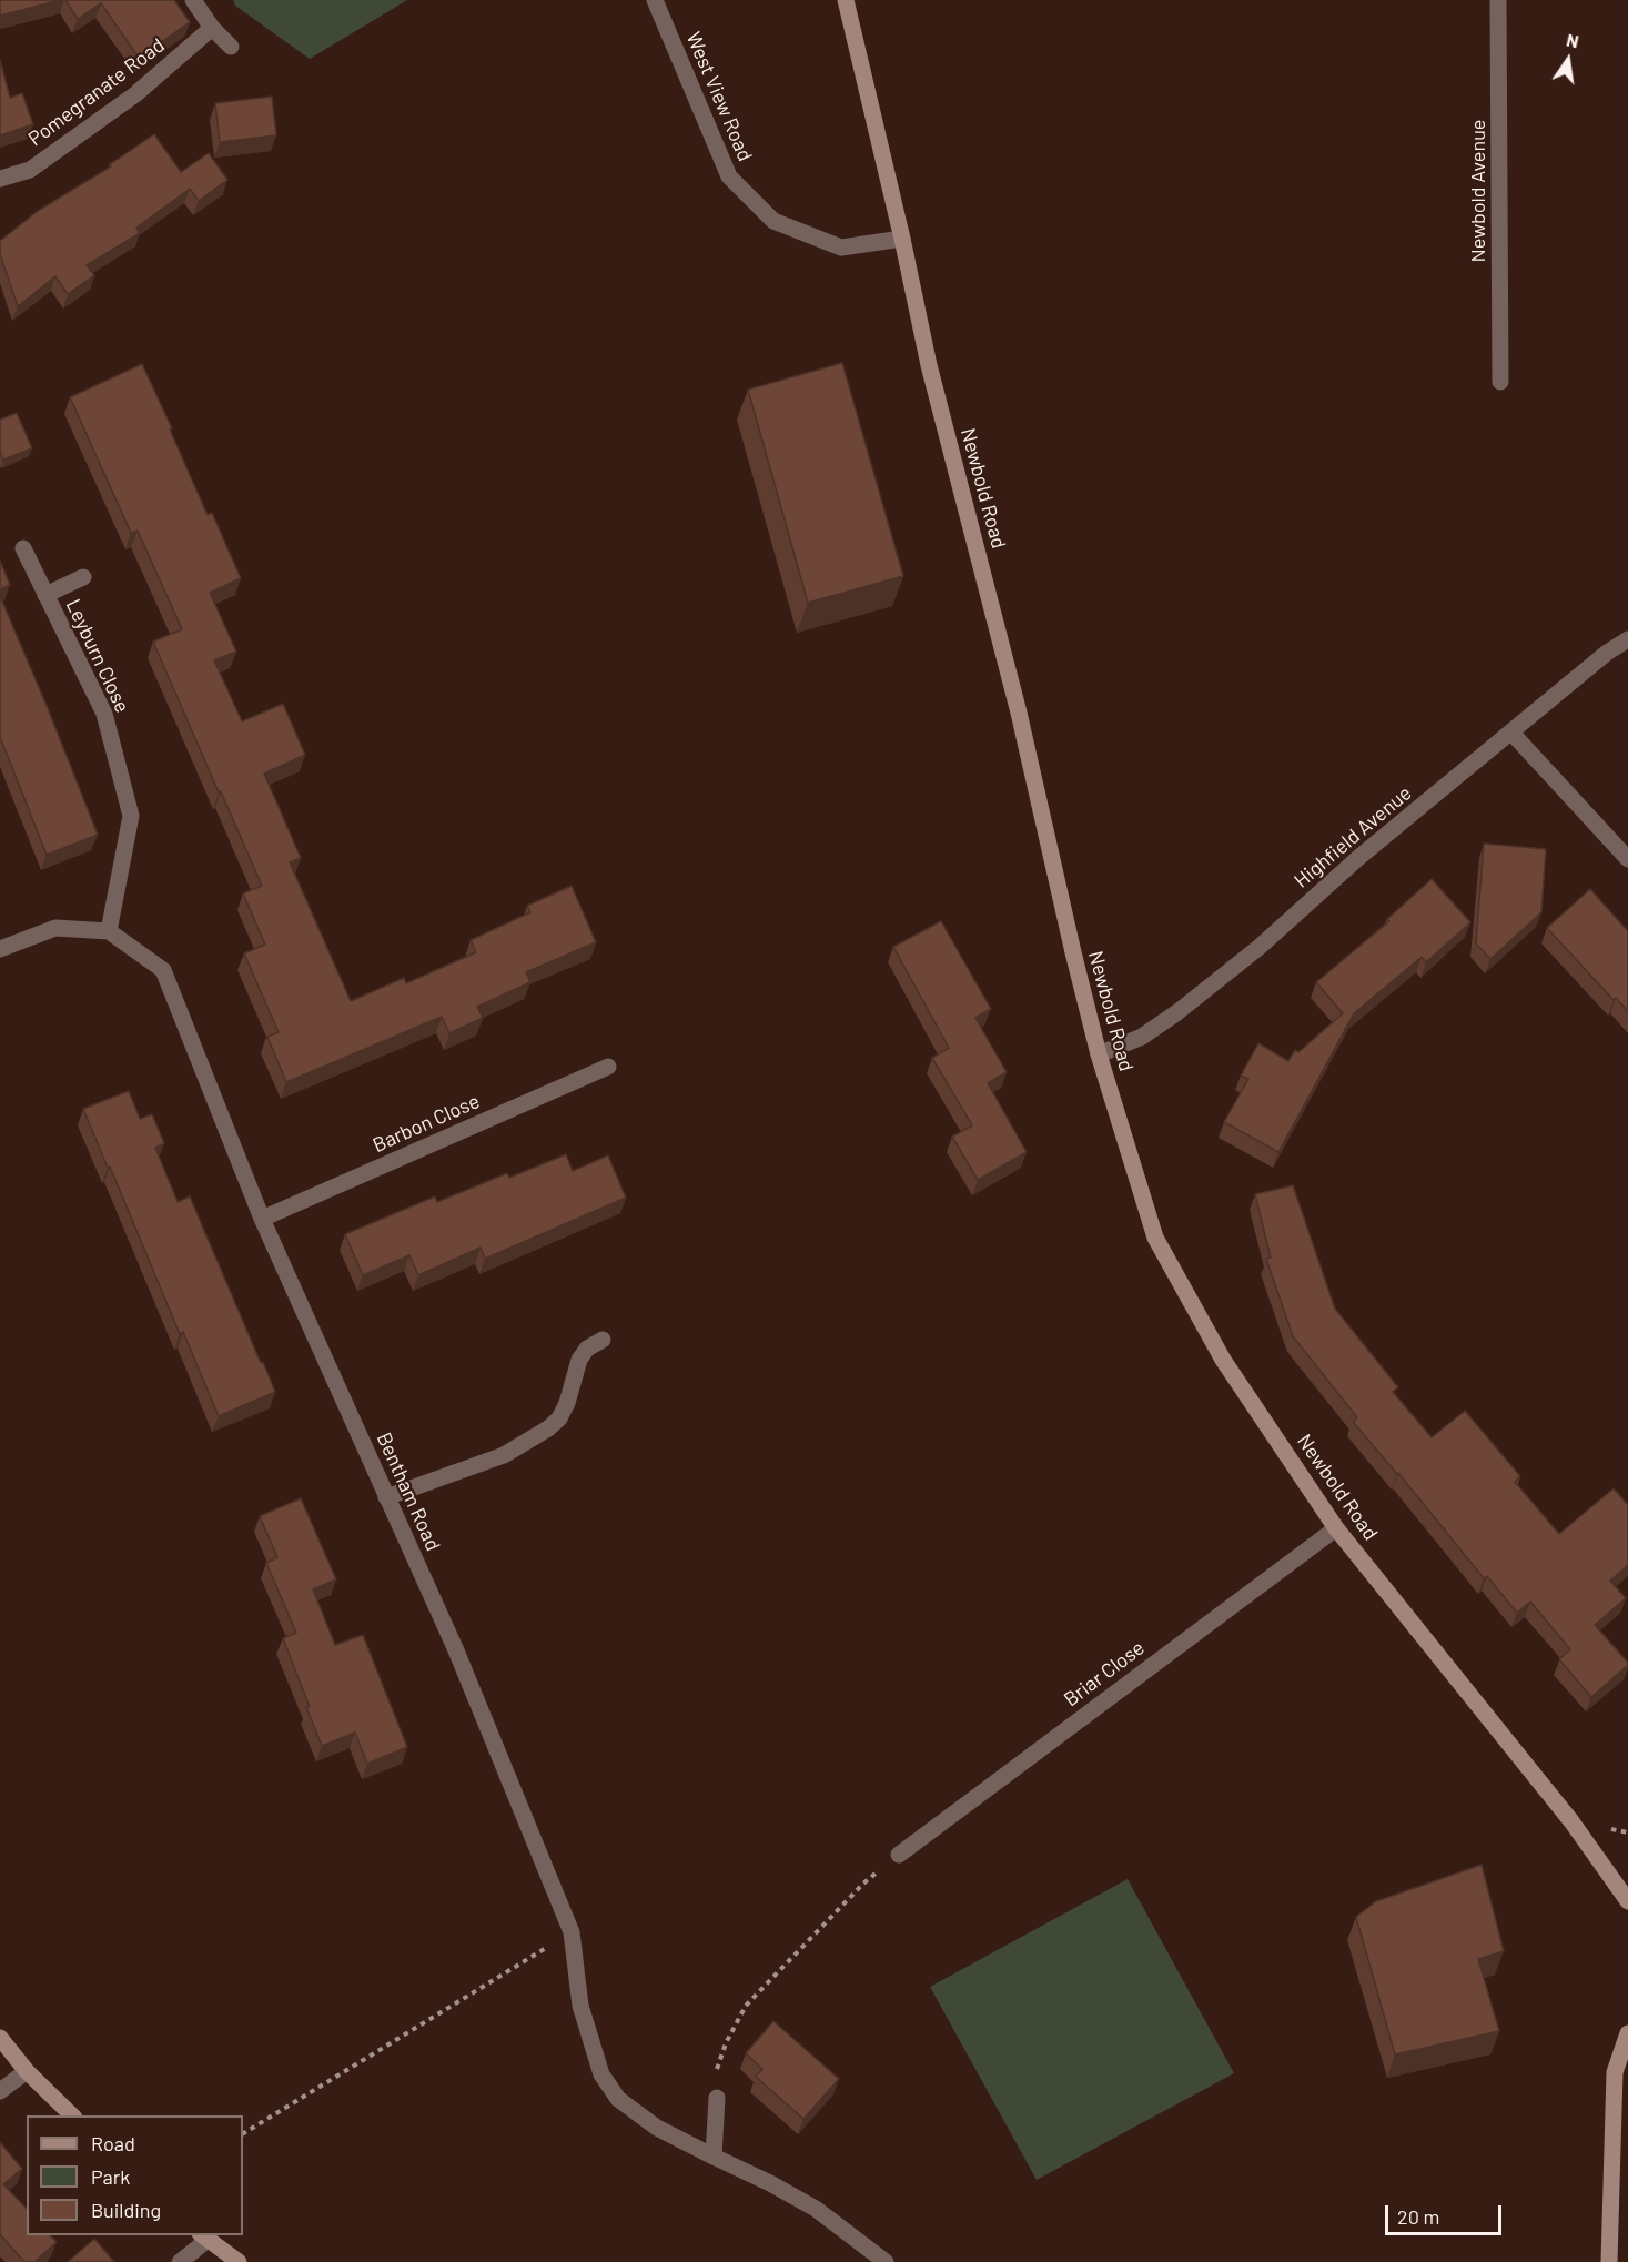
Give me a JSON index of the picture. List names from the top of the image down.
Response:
{
  "streets": {
    "main road": ["Newbold Road"],
    "street": [
      "Pomegranate Road",
      "West View Road",
      "Newbold Avenue",
      "Leyburn Close",
      "Highfield Avenue",
      "Barbon Close",
      "Bentham Road",
      "Briar Close"
    ]
  },
  "crossings": [
    ["West View Road", "Newbold Road"],
    ["Newbold Road", "Highfield Avenue"],
    ["Newbold Road", "Briar Close"],
    ["Leyburn Close", "Bentham Road"],
    ["Barbon Close", "Bentham Road"]
  ],
  "legend": ["Road", "Park", "Building"],
  "scale_bar": "20 m",
  "north": "top"
}
